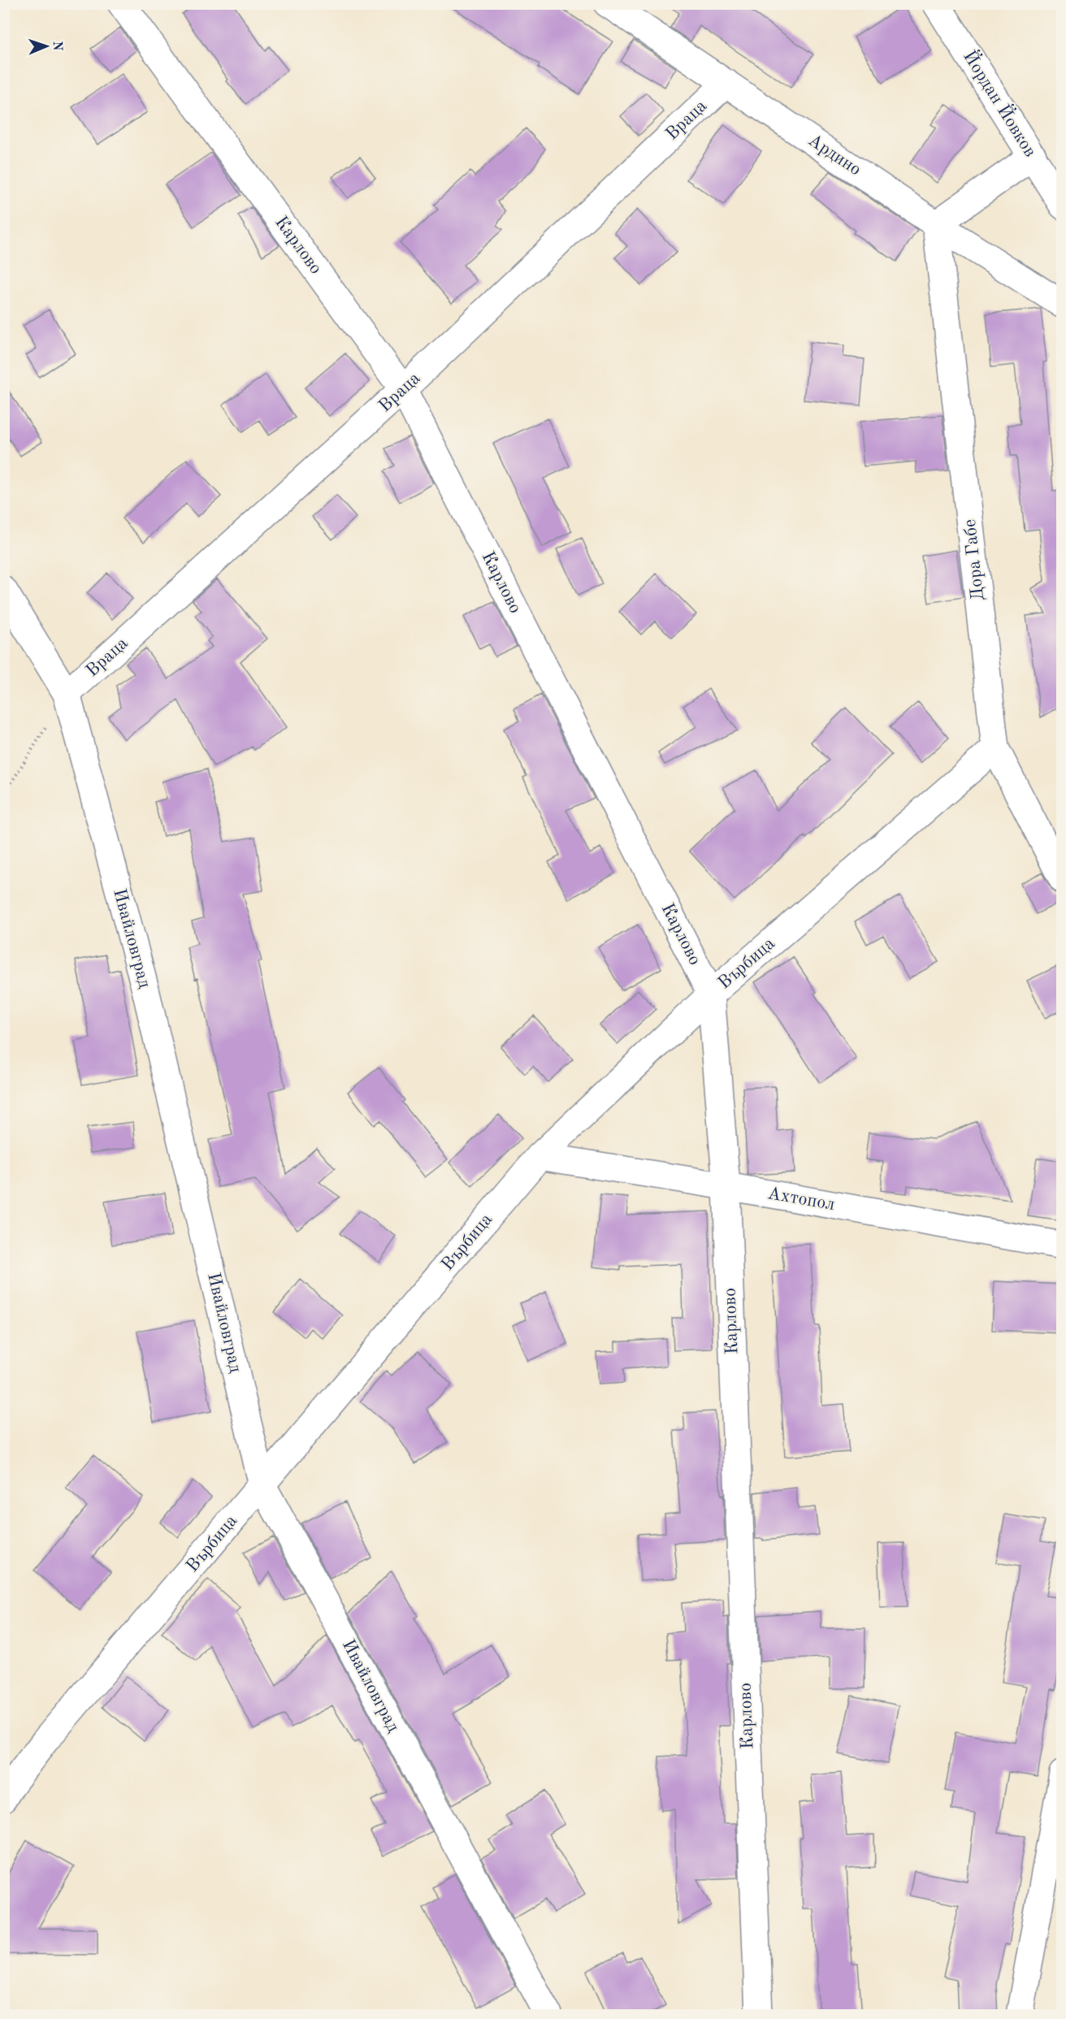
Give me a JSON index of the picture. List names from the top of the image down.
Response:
{
  "streets": {
    "street": [
      "Йордан Йовков",
      "Враца",
      "Ардино",
      "Карлово",
      "Дора Габе",
      "Ивайловград",
      "Върбица",
      "Ахтопол"
    ]
  },
  "crossings": [
    ["Враца", "Ардино"],
    ["Враца", "Карлово"],
    ["Враца", "Ивайловград"],
    ["Ардино", "Дора Габе"],
    ["Карлово", "Върбица"],
    ["Карлово", "Ахтопол"],
    ["Дора Габе", "Върбица"],
    ["Ивайловград", "Върбица"],
    ["Върбица", "Ахтопол"]
  ],
  "north": "right"
}
